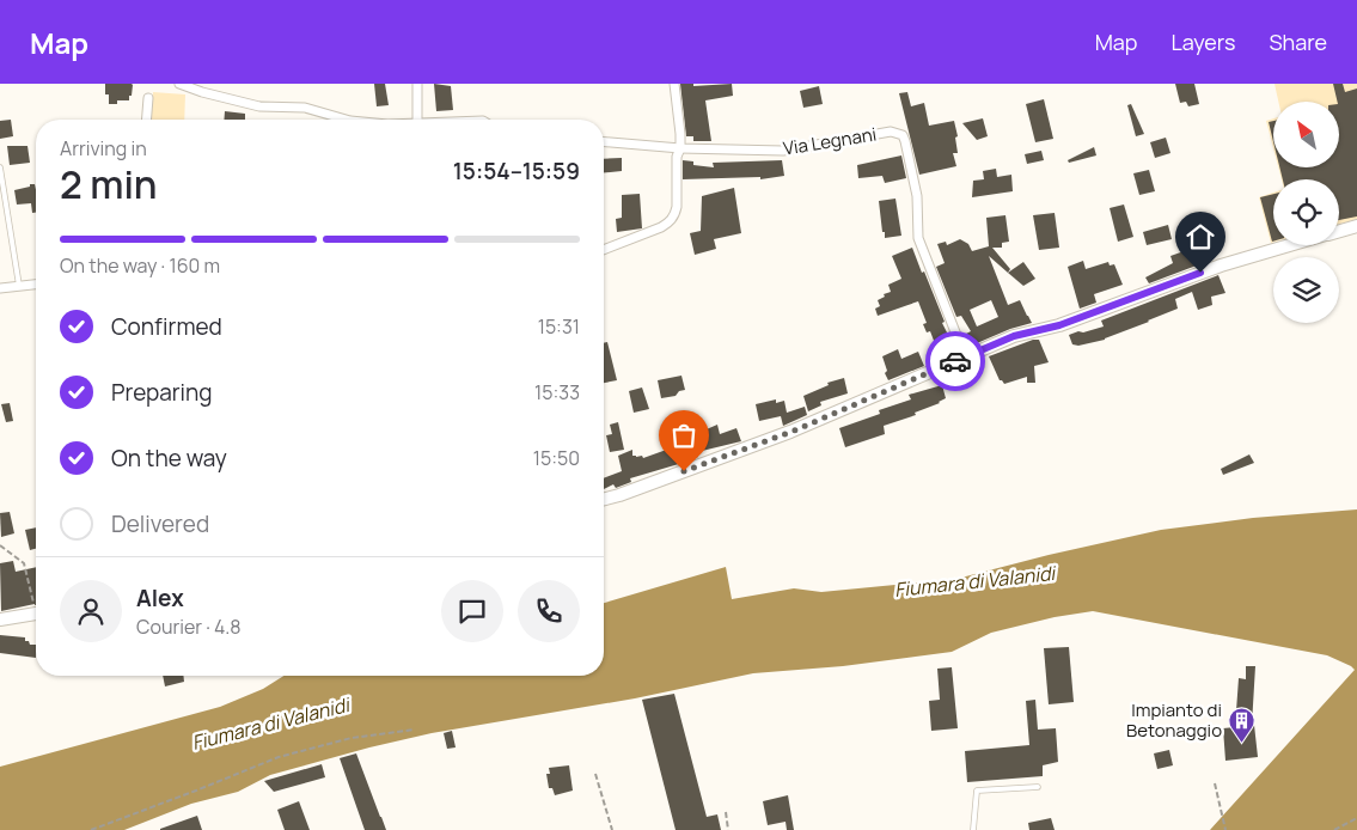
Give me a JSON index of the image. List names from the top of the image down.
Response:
{
  "streets": {
    "street": ["Via Legnani"]
  },
  "water": ["Fiumara di Valanidi"],
  "places": {
    "building": ["Impianto di Betonaggio"]
  },
  "north": "top left",
  "page": {
    "header": "Map",
    "nav": ["Map", "Layers", "Share"],
    "heading": ["2 min", "Arriving in", "15:54–15:59"],
    "panel": ["Alex", "Courier · 4.8"],
    "bar": "On the way · 160 m",
    "list": [
      ["Confirmed", "15:31"],
      ["Preparing", "15:33"],
      ["On the way", "15:50"],
      "Delivered"
    ]
  }
}
